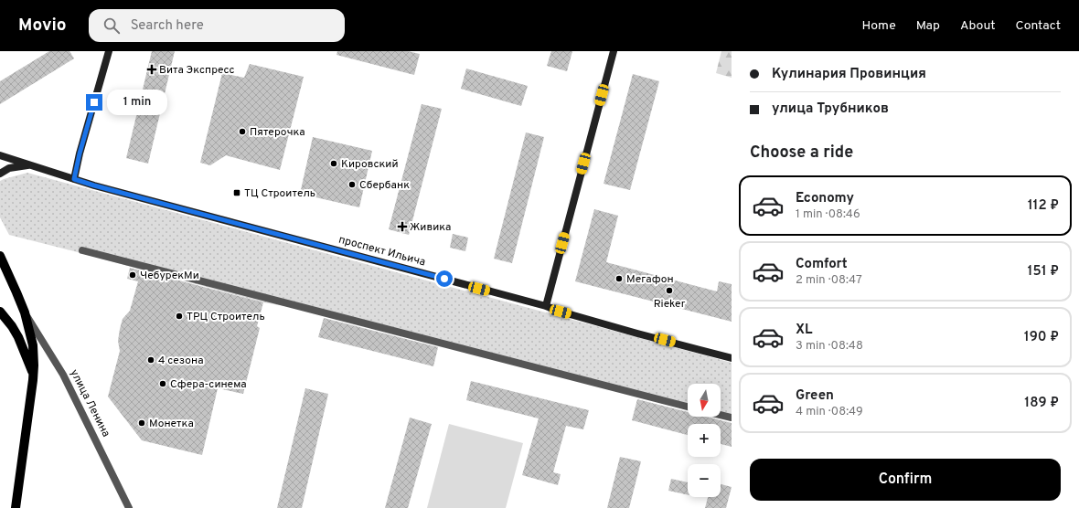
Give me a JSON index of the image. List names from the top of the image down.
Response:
{
  "streets": {
    "main road": ["проспект Ильича", "улица Ленина"]
  },
  "places": {
    "health": ["Вита Экспресс", "Живика"],
    "other": [
      "Пятерочка",
      "Кировский",
      "Сбербанк",
      "ЧебурекМи",
      "Мегафон",
      "Rieker",
      "ТРЦ Строитель",
      "4 сезона",
      "Сфера-синема",
      "Монетка"
    ],
    "transit": ["ТЦ Строитель"]
  },
  "north": "bottom",
  "page": {
    "header": "Movio",
    "search": "Search here",
    "nav": [
      "Home",
      "Map",
      "About",
      "Contact"
    ],
    "banner": ["Кулинария Провинция", "улица Трубников"],
    "bubble": "1 min",
    "heading": "Choose a ride",
    "list": [
      {
        "name": "Economy",
        "note": "1 min · 08:46",
        "value": "112 ₽"
      },
      {
        "name": "Comfort",
        "note": "2 min · 08:47",
        "value": "151 ₽"
      },
      {
        "name": "XL",
        "note": "3 min · 08:48",
        "value": "190 ₽"
      },
      {
        "name": "Green",
        "note": "4 min · 08:49",
        "value": "189 ₽"
      }
    ],
    "map_buttons": ["+", "−"],
    "buttons": "Confirm"
  }
}
